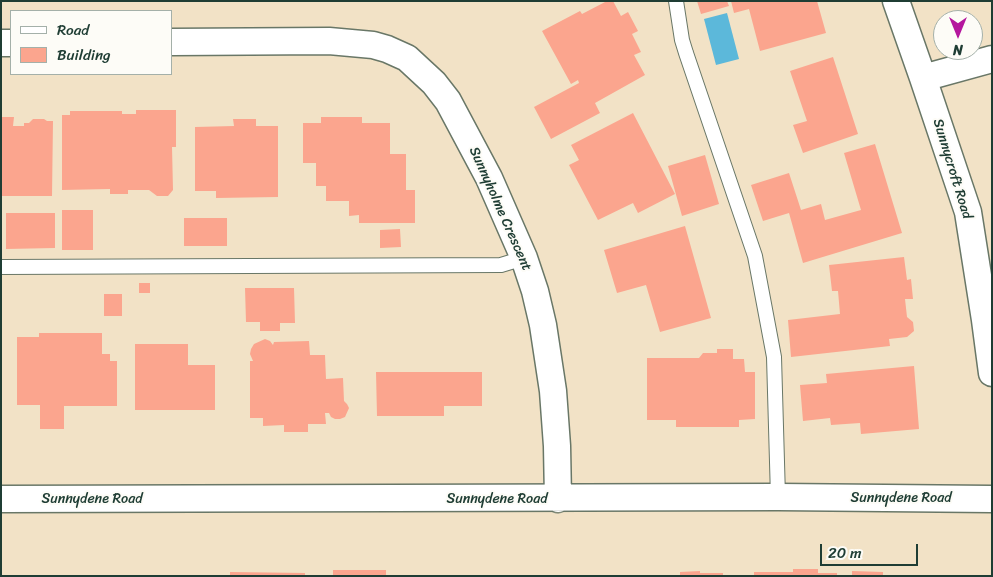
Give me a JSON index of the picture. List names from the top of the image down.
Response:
{
  "streets": {
    "street": ["Sunnycroft Road", "Sunnyholme Crescent", "Sunnydene Road"]
  },
  "crossings": [
    ["Sunnyholme Crescent", "Sunnydene Road"]
  ],
  "legend": ["Road", "Building"],
  "scale_bar": "20 m",
  "north": "bottom"
}
